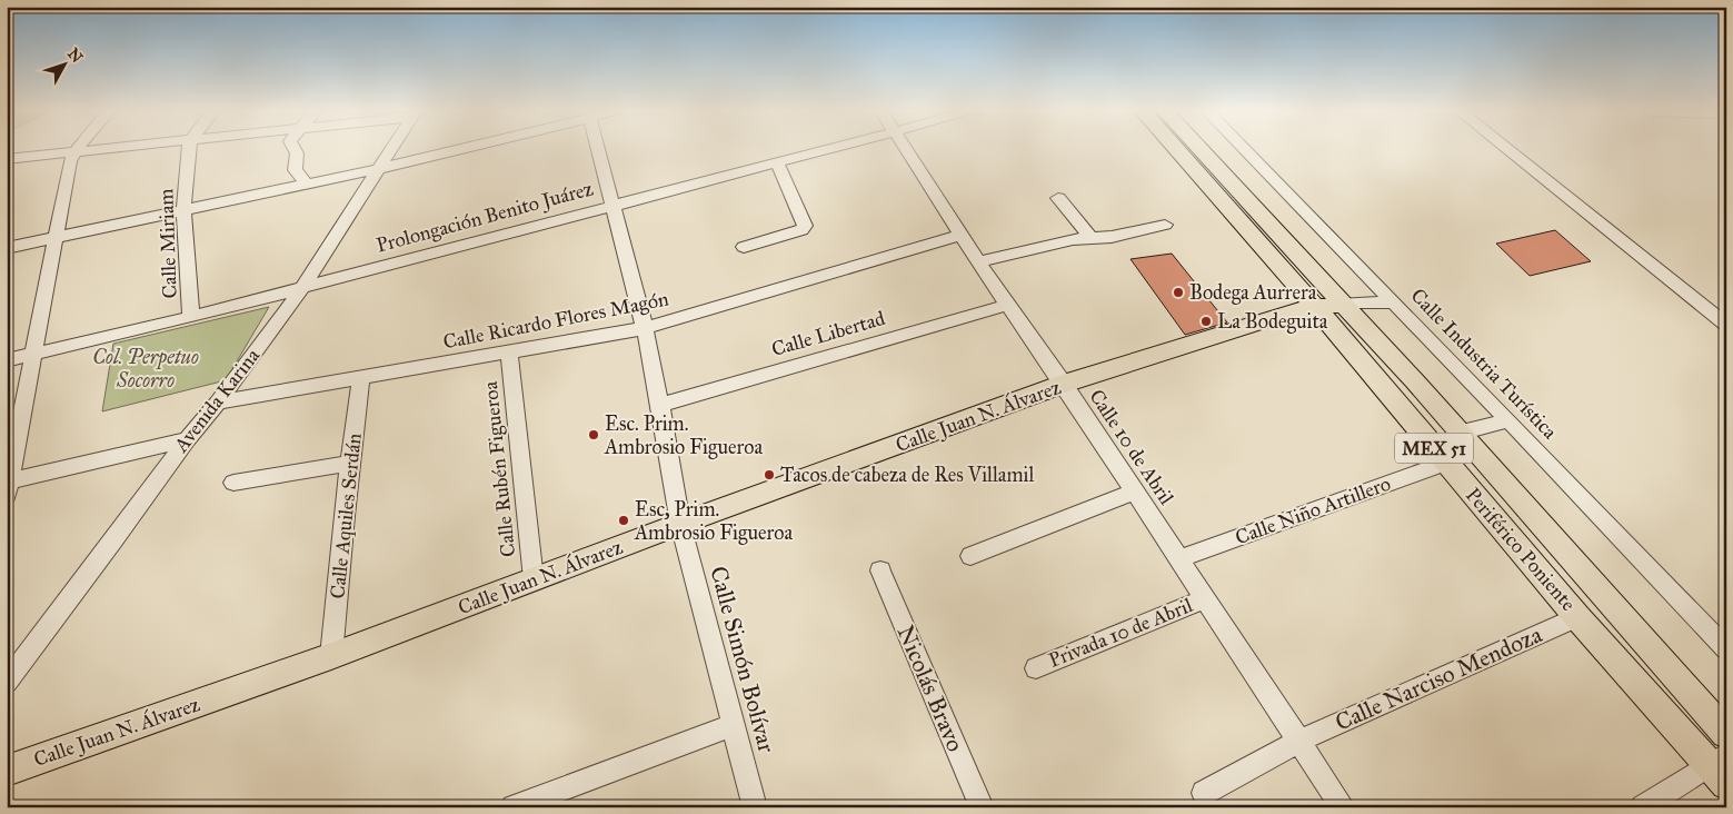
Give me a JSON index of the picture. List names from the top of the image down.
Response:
{
  "streets": {
    "main road": ["Calle Juan N. Álvarez", "MEX 51", "Periférico Poniente"],
    "street": [
      "Prolongación Benito Juárez",
      "Calle Miriam",
      "Calle Ricardo Flores Magón",
      "Calle Libertad",
      "Calle Industria Turística",
      "Avenida Karina",
      "Calle 10 de Abril",
      "Calle Rubén Figueroa",
      "Calle Niño Artillero",
      "Calle Aquiles Serdán",
      "Privada 10 de Abril",
      "Calle Simón Bolívar",
      "Calle Narciso Mendoza",
      "Nicolás Bravo"
    ]
  },
  "crossings": [
    ["Prolongación Benito Juárez", "Calle Miriam"],
    ["Prolongación Benito Juárez", "Avenida Karina"],
    ["Prolongación Benito Juárez", "Calle Simón Bolívar"],
    ["Calle Ricardo Flores Magón", "Avenida Karina"],
    ["Calle Ricardo Flores Magón", "Calle 10 de Abril"],
    ["Calle Ricardo Flores Magón", "Calle Rubén Figueroa"],
    ["Calle Ricardo Flores Magón", "Calle Aquiles Serdán"],
    ["Calle Ricardo Flores Magón", "Calle Simón Bolívar"],
    ["Calle Libertad", "Calle 10 de Abril"],
    ["Calle Libertad", "Calle Simón Bolívar"],
    ["Calle Industria Turística", "Calle Juan N. Álvarez"],
    ["Calle Juan N. Álvarez", "Calle 10 de Abril"],
    ["Calle Juan N. Álvarez", "Calle Rubén Figueroa"],
    ["Calle Juan N. Álvarez", "Calle Aquiles Serdán"],
    ["Calle Juan N. Álvarez", "Periférico Poniente"],
    ["Calle Juan N. Álvarez", "Calle Simón Bolívar"],
    ["Calle 10 de Abril", "Calle Niño Artillero"],
    ["Calle 10 de Abril", "Privada 10 de Abril"],
    ["Calle 10 de Abril", "Calle Narciso Mendoza"],
    ["Calle Niño Artillero", "Periférico Poniente"],
    ["Periférico Poniente", "Calle Narciso Mendoza"]
  ],
  "parks": ["Col. Perpetuo Socorro"],
  "places": [
    "Bodega Aurrera",
    "La Bodeguita",
    "Esc. Prim. Ambrosio Figueroa",
    "Tacos de cabeza de Res Villamil",
    "Esc, Prim. Ambrosio Figueroa"
  ],
  "north": "top right"
}
